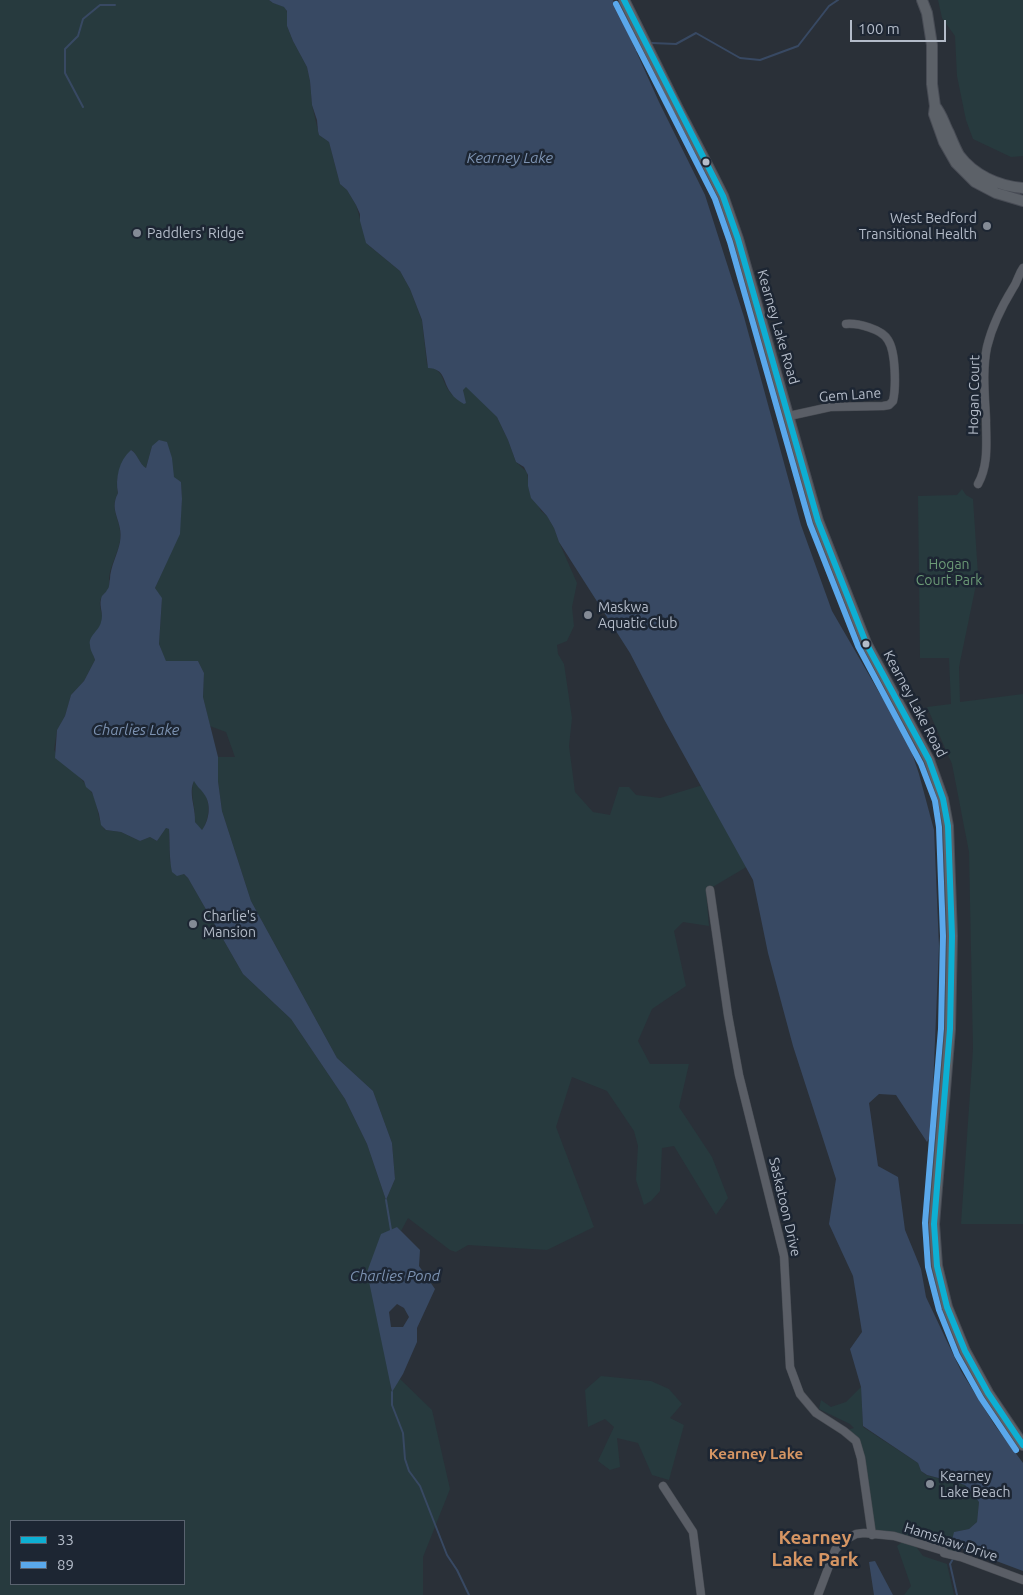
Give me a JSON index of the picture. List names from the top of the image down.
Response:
{
  "streets": {
    "main road": ["Kearney Lake Road"],
    "street": [
      "Gem Lane",
      "Hogan Court",
      "Saskatoon Drive",
      "Hamshaw Drive"
    ]
  },
  "crossings": [
    ["Kearney Lake Road", "Gem Lane"],
    ["Saskatoon Drive", "Hamshaw Drive"]
  ],
  "districts": ["Kearney Lake", "Kearney Lake Park"],
  "water": ["Kearney Lake", "Charlies Lake", "Charlies Pond"],
  "parks": ["Hogan Court Park"],
  "places": [
    "West Bedford Transitional Health",
    "Paddlers' Ridge",
    "Maskwa Aquatic Club",
    "Charlie's Mansion",
    "Kearney Lake Beach"
  ],
  "lines": ["transit line 33", "transit line 89"],
  "legend": ["33", "89"],
  "scale_bar": "100 m"
}
